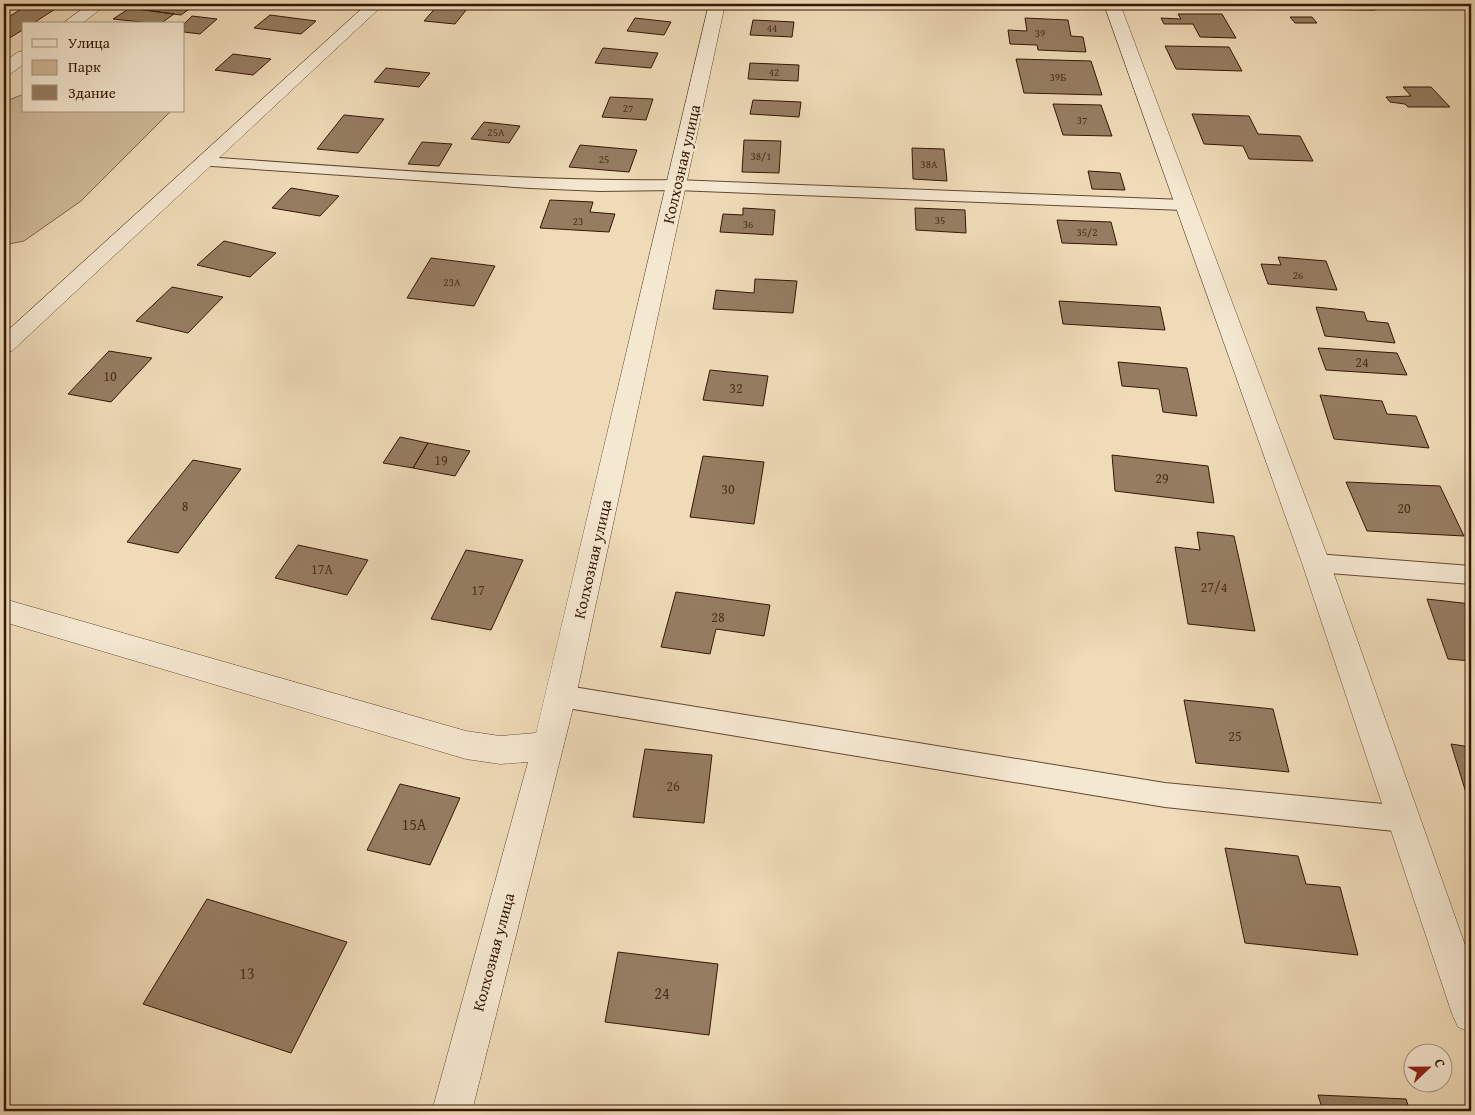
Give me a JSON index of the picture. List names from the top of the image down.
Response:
{
  "streets": {
    "street": ["Колхозная улица"]
  },
  "house_numbers": [
    "44",
    "39",
    "42",
    "39Б",
    "27",
    "37",
    "25А",
    "38/1",
    "25",
    "38А",
    "35",
    "23",
    "36",
    "35/2",
    "26",
    "23А",
    "24",
    "10",
    "32",
    "19",
    "29",
    "30",
    "8",
    "20",
    "17А",
    "27/4",
    "17",
    "28",
    "25",
    "26",
    "15А",
    "13",
    "24"
  ],
  "legend": ["Улица", "Парк", "Здание"],
  "north": "right"
}
